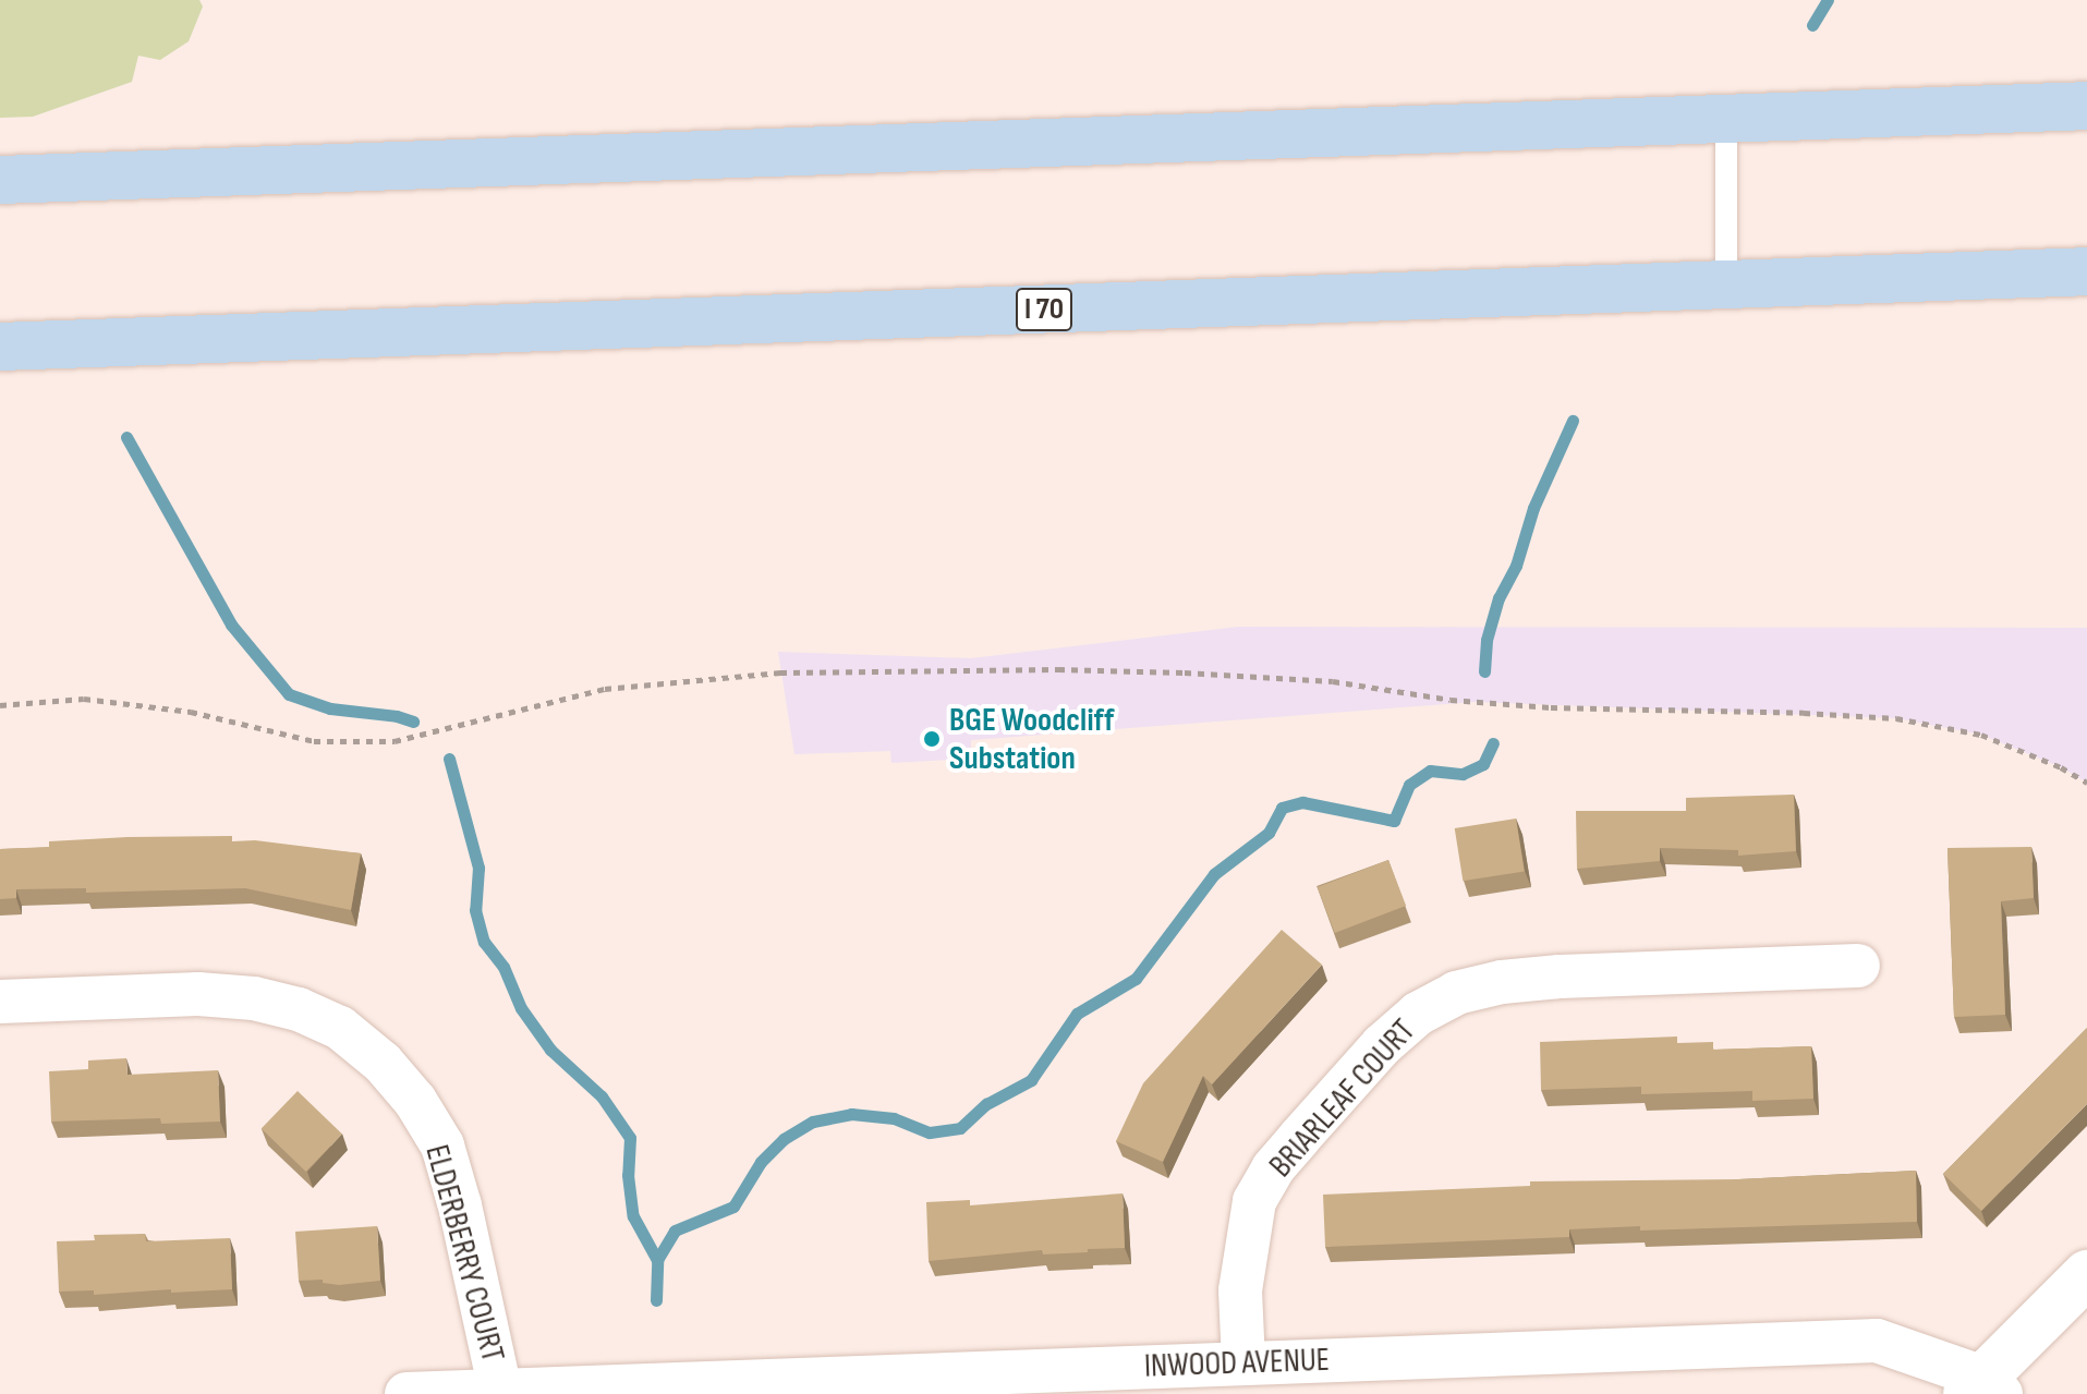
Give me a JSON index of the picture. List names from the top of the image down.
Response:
{
  "streets": {
    "highway": ["I 70"],
    "street": ["BRIARLEAF COURT", "ELDERBERRY COURT", "INWOOD AVENUE"]
  },
  "crossings": [
    ["BRIARLEAF COURT", "INWOOD AVENUE"],
    ["ELDERBERRY COURT", "INWOOD AVENUE"]
  ],
  "places": ["BGE Woodcliff Substation"]
}
